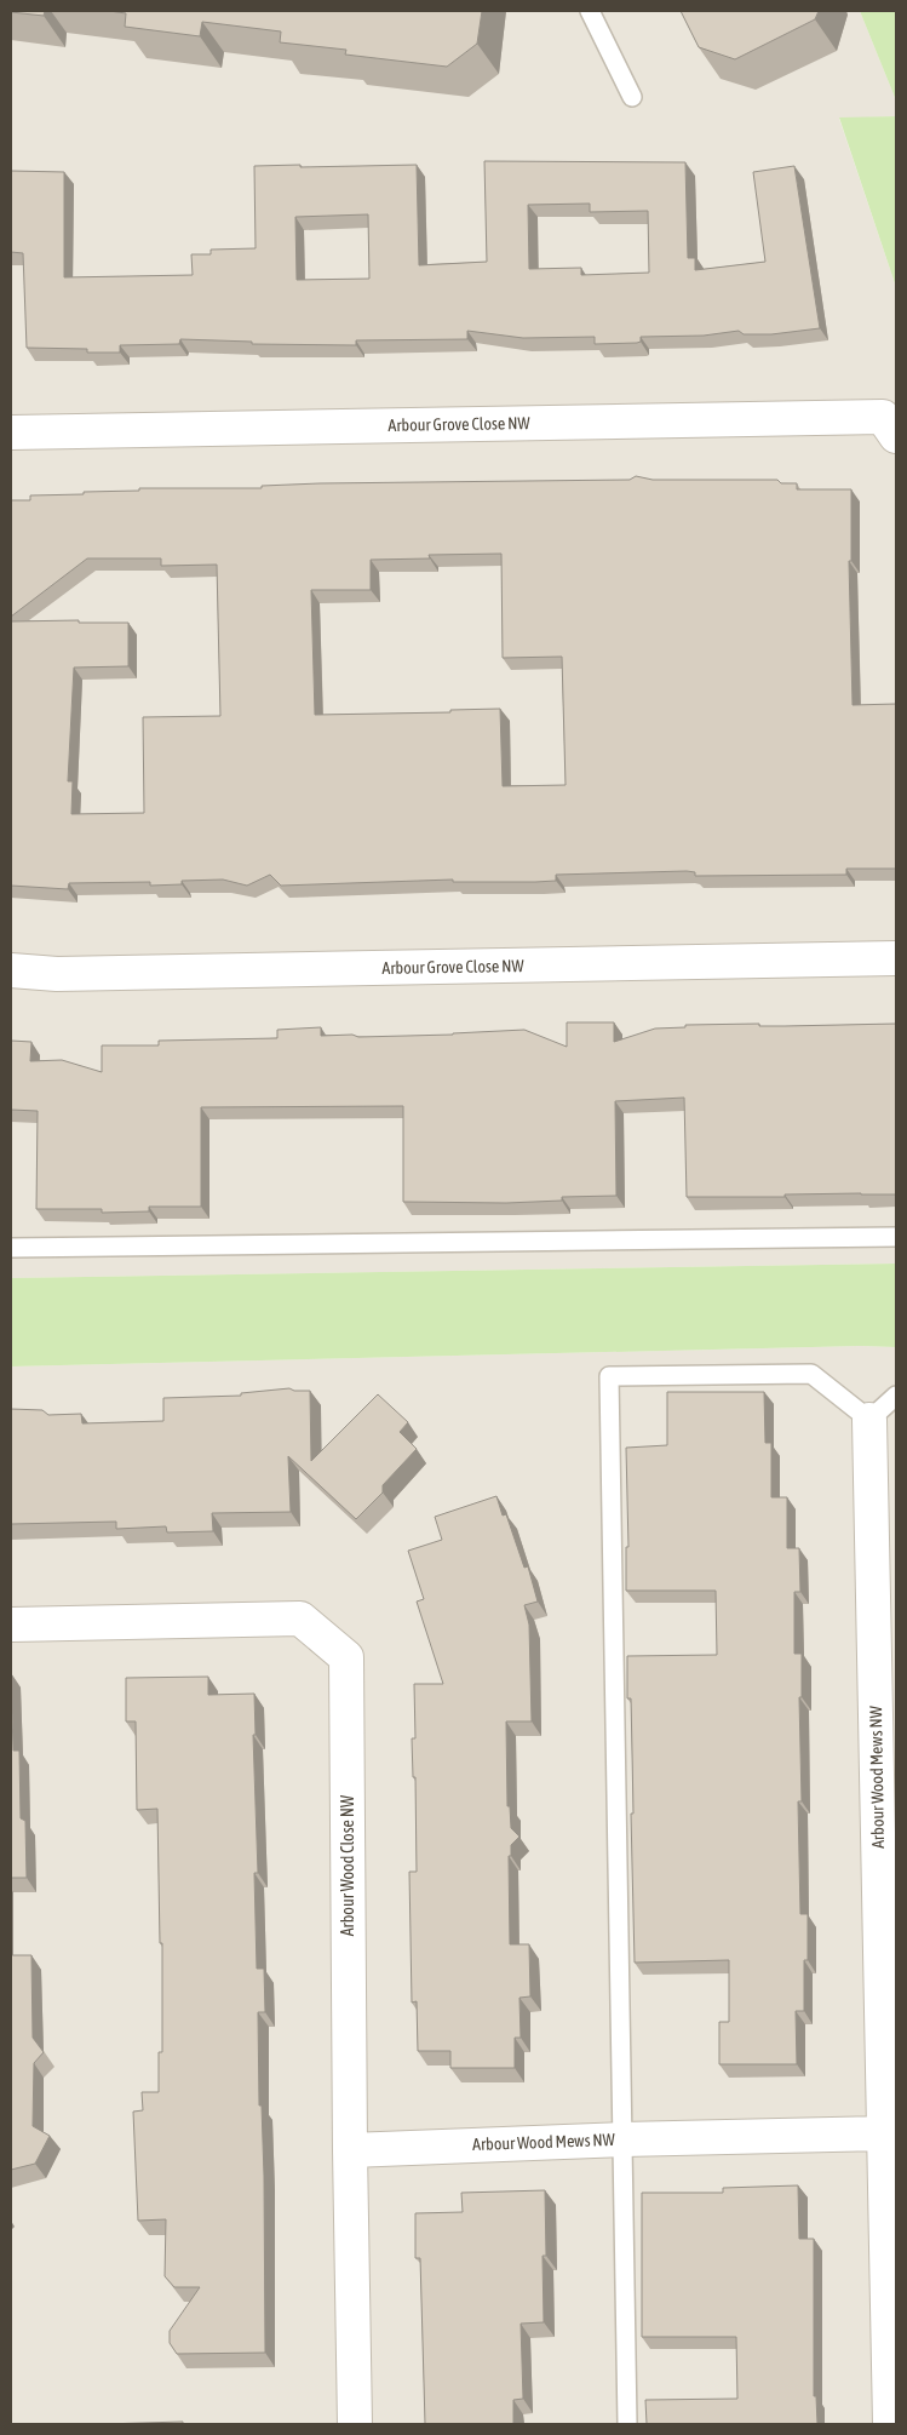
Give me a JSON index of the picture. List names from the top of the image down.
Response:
{
  "streets": {
    "street": ["Arbour Grove Close NW", "Arbour Wood Mews NW", "Arbour Wood Close NW"]
  },
  "crossings": [
    ["Arbour Wood Mews NW", "Arbour Wood Close NW"]
  ]
}
